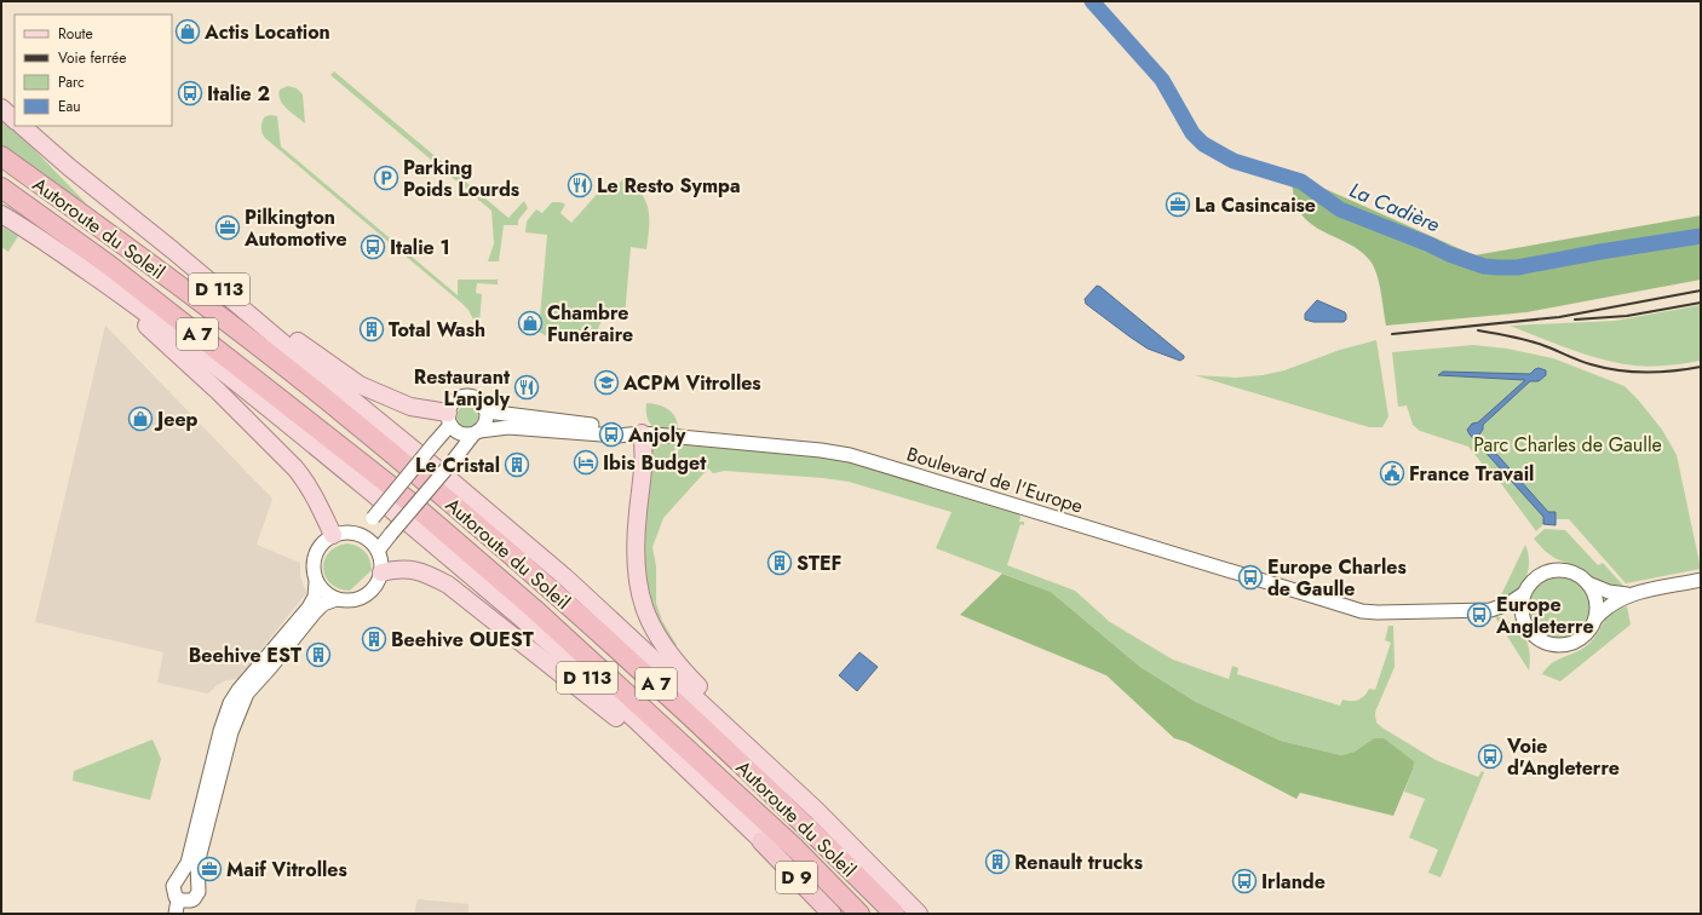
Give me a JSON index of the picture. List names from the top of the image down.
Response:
{
  "streets": {
    "highway": ["Autoroute du Soleil", "A 7", "D 9"],
    "main road": ["D 113"],
    "street": ["Boulevard de l'Europe"]
  },
  "crossings": [
    ["Autoroute du Soleil", "D 113"],
    ["D 113", "D 9"]
  ],
  "water": ["La Cadière"],
  "parks": ["Parc Charles de Gaulle"],
  "places": {
    "shop": ["Actis Location", "Chambre Funéraire", "Jeep"],
    "bus stop": [
      "Italie 2",
      "Italie 1",
      "Anjoly",
      "Europe Charles de Gaulle",
      "Europe Angleterre",
      "Voie d'Angleterre",
      "Irlande"
    ],
    "parking": ["Parking Poids Lourds"],
    "restaurant": ["Le Resto Sympa", "Restaurant L'anjoly"],
    "office": ["La Casincaise", "Pilkington Automotive", "Maif Vitrolles"],
    "building": [
      "Total Wash",
      "Le Cristal",
      "STEF",
      "Beehive OUEST",
      "Beehive EST",
      "Renault trucks"
    ],
    "school or university": ["ACPM Vitrolles"],
    "hotel": ["Ibis Budget"],
    "public building": ["France Travail"]
  },
  "legend": [
    "Route",
    "Voie ferrée",
    "Parc",
    "Eau"
  ]
}
